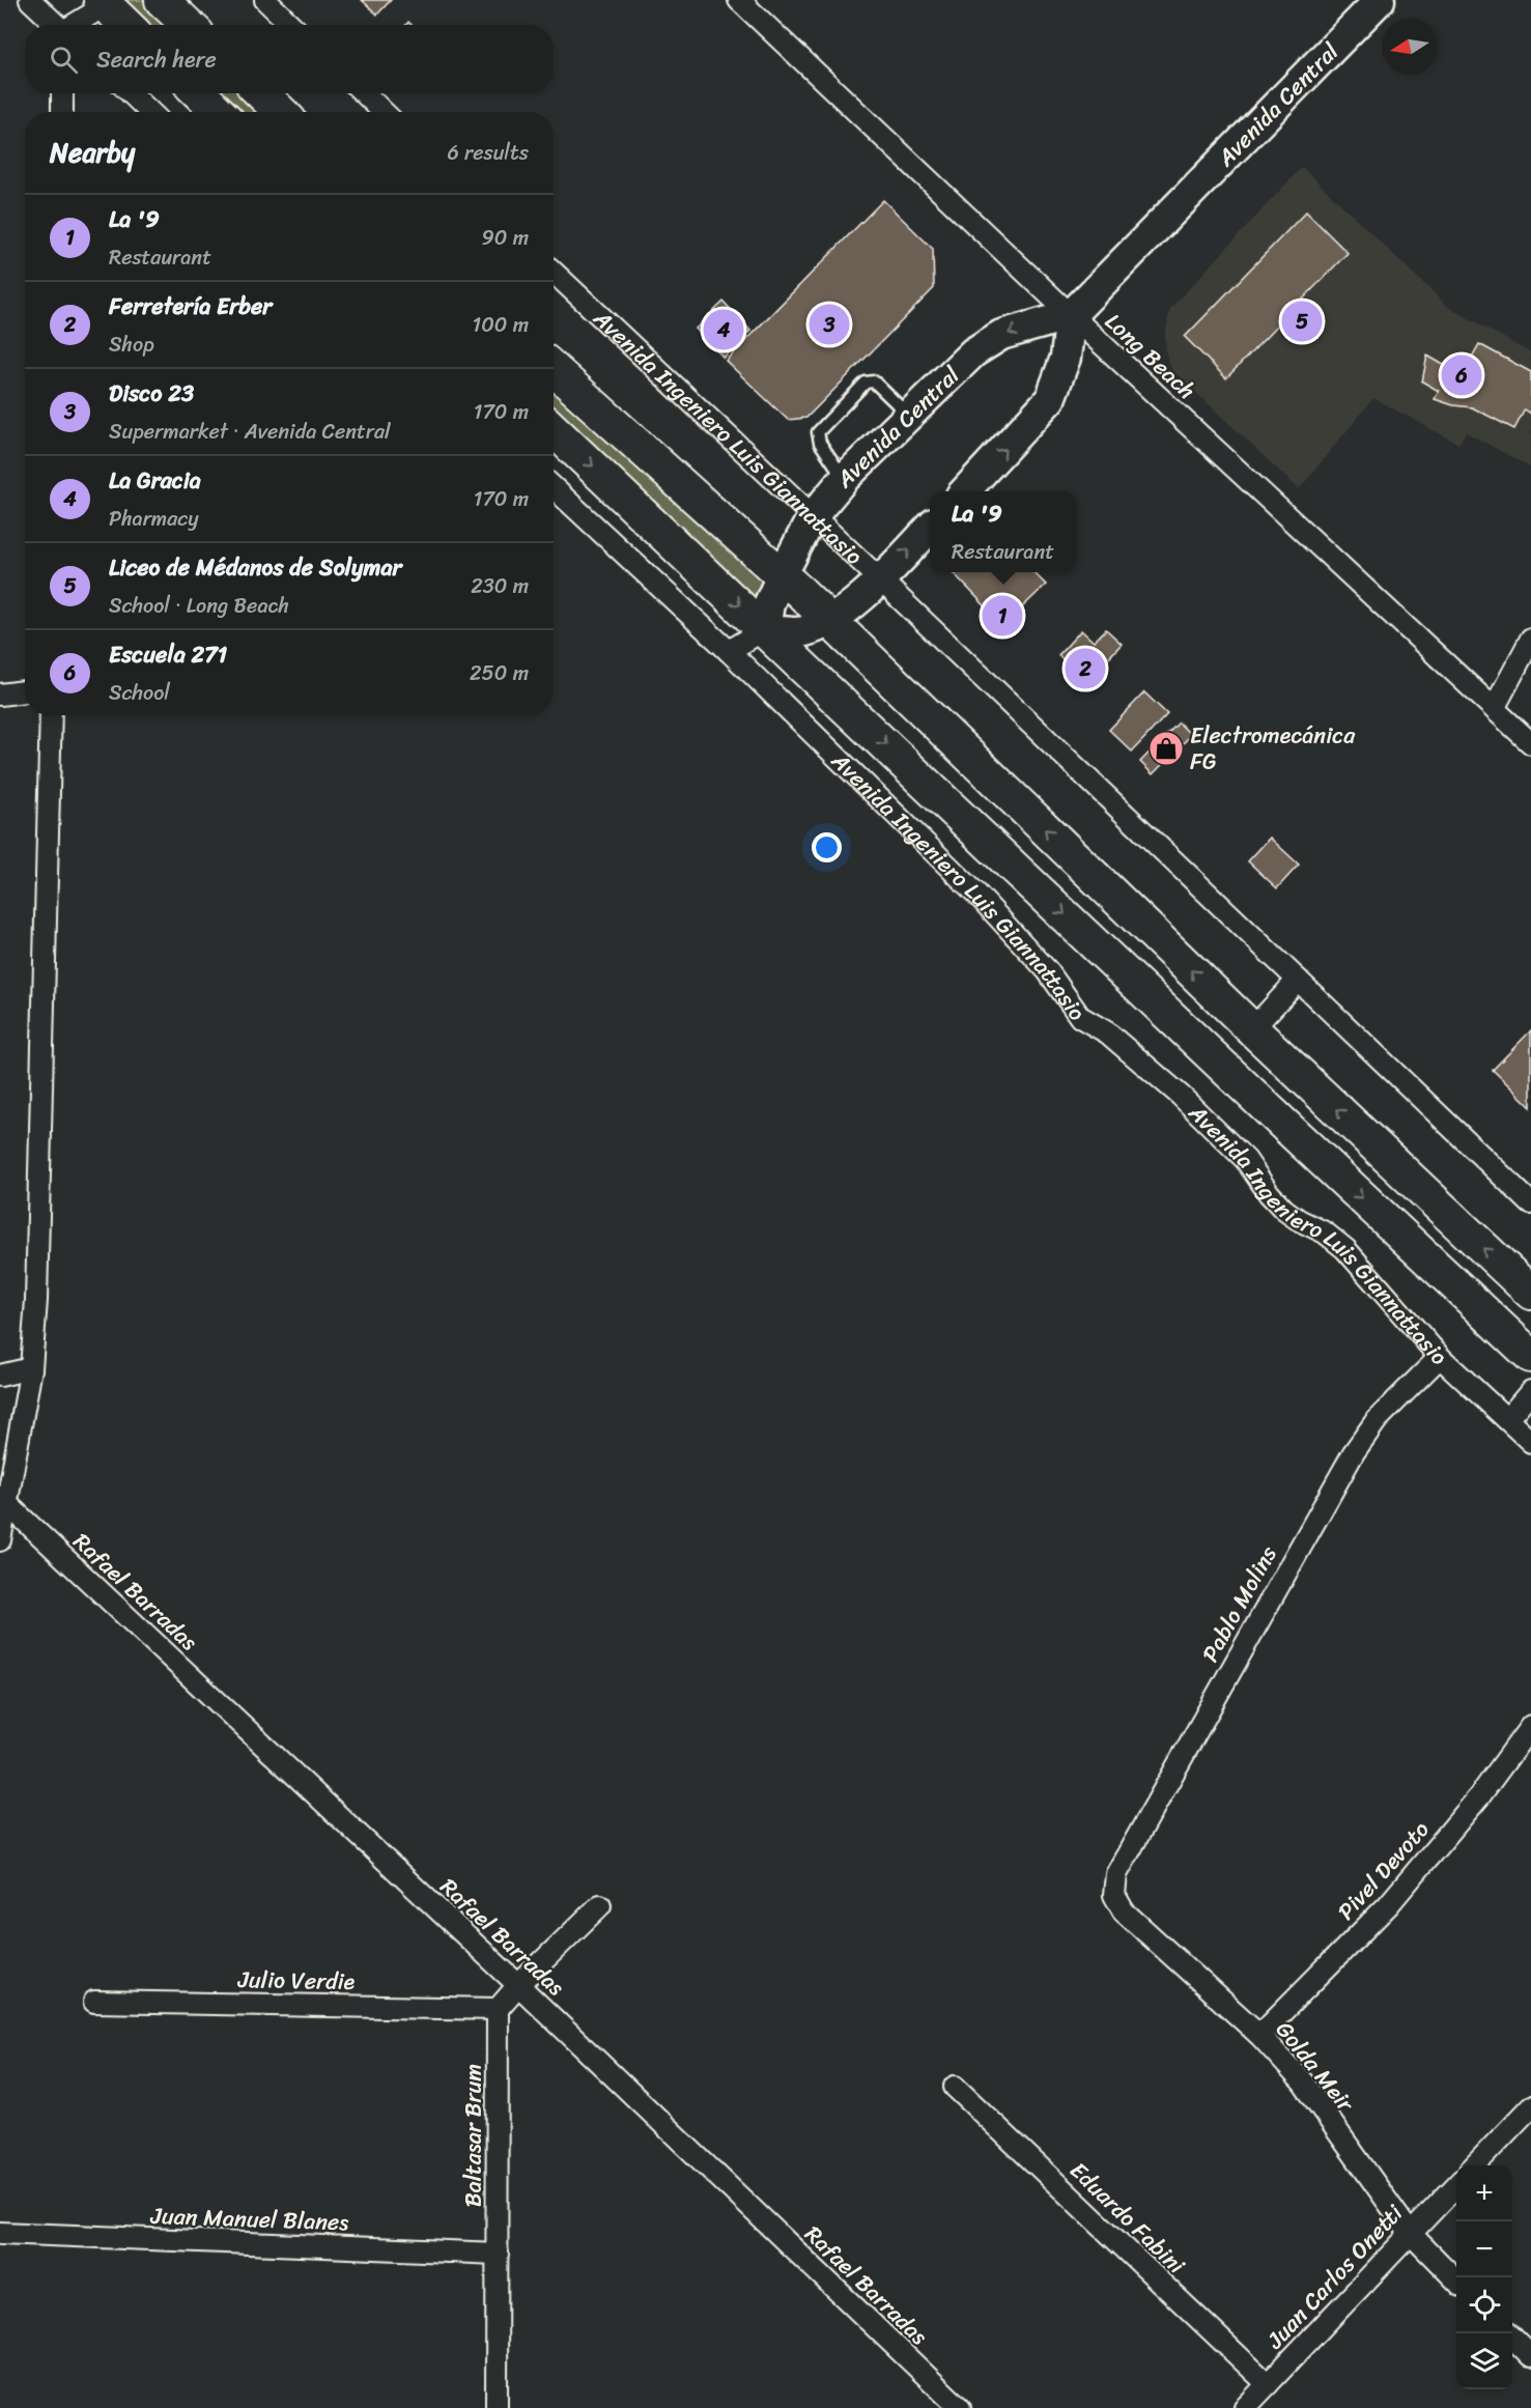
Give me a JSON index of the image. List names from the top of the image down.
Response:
{
  "streets": {
    "main road": ["Avenida Ingeniero Luis Giannattasio"],
    "street": [
      "Avenida Central",
      "Long Beach",
      "Rafael Barradas",
      "Pablo Molins",
      "Pivel Devoto",
      "Julio Verdie",
      "Golda Meir",
      "Baltasar Brum",
      "Eduardo Fabini",
      "Juan Manuel Blanes",
      "Juan Carlos Onetti"
    ]
  },
  "crossings": [
    ["Avenida Central", "Long Beach"],
    ["Avenida Central", "Avenida Ingeniero Luis Giannattasio"],
    ["Avenida Ingeniero Luis Giannattasio", "Pablo Molins"],
    ["Pablo Molins", "Golda Meir"],
    ["Pivel Devoto", "Golda Meir"],
    ["Julio Verdie", "Baltasar Brum"],
    ["Golda Meir", "Juan Carlos Onetti"],
    ["Baltasar Brum", "Juan Manuel Blanes"],
    ["Eduardo Fabini", "Juan Carlos Onetti"]
  ],
  "places": {
    "shop": ["Electromecánica FG"]
  },
  "north": "left",
  "page": {
    "search": "Search here",
    "heading": ["Nearby", "6 results"],
    "list": [
      {
        "mark": "1",
        "name": "La '9",
        "note": "Restaurant",
        "value": "90 m"
      },
      {
        "mark": "2",
        "name": "Ferretería Erber",
        "note": "Shop",
        "value": "100 m"
      },
      {
        "mark": "3",
        "name": "Disco 23",
        "note": "Supermarket · Avenida Central",
        "value": "170 m"
      },
      {
        "mark": "4",
        "name": "La Gracia",
        "note": "Pharmacy",
        "value": "170 m"
      },
      {
        "mark": "5",
        "name": "Liceo de Médanos de Solymar",
        "note": "School · Long Beach",
        "value": "230 m"
      },
      {
        "mark": "6",
        "name": "Escuela 271",
        "note": "School",
        "value": "250 m"
      }
    ],
    "pins": [
      "5",
      "3",
      "4",
      "6",
      "1",
      "2"
    ],
    "popup": ["La '9", "Restaurant"],
    "map_buttons": ["+", "−"]
  }
}
